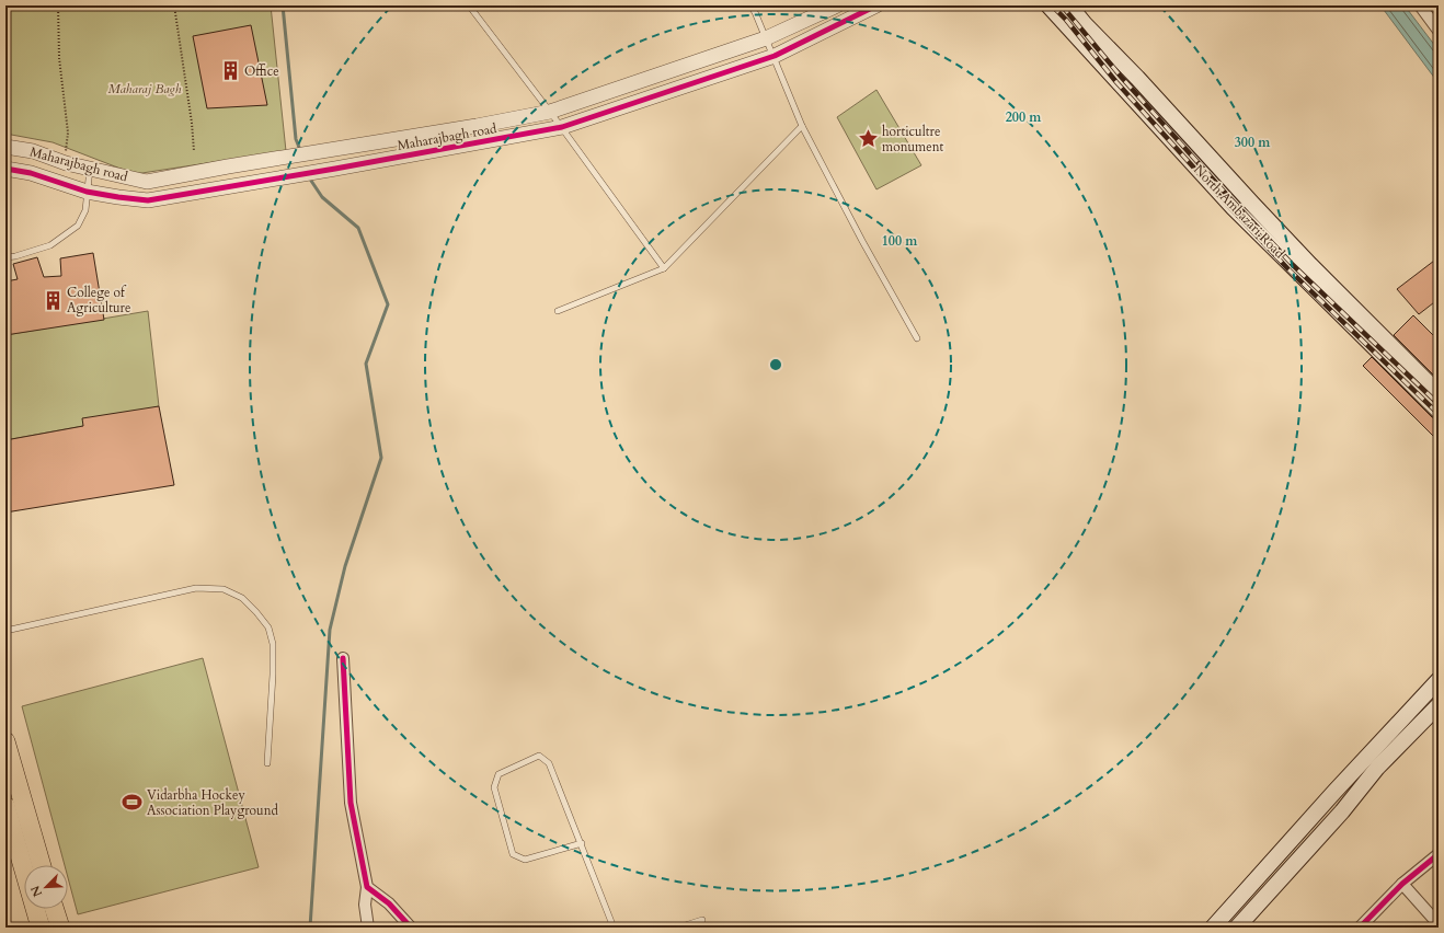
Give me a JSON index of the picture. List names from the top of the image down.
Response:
{
  "streets": {
    "main road": ["North Ambazari Road"],
    "street": ["Maharajbagh road"]
  },
  "parks": ["Maharaj Bagh"],
  "places": {
    "building": ["Office", "College of Agriculture"],
    "place": ["horticultre monument"],
    "sports": ["Vidarbha Hockey Association Playground"]
  },
  "north": "bottom left",
  "rings": ["200 m", "300 m", "100 m"]
}
